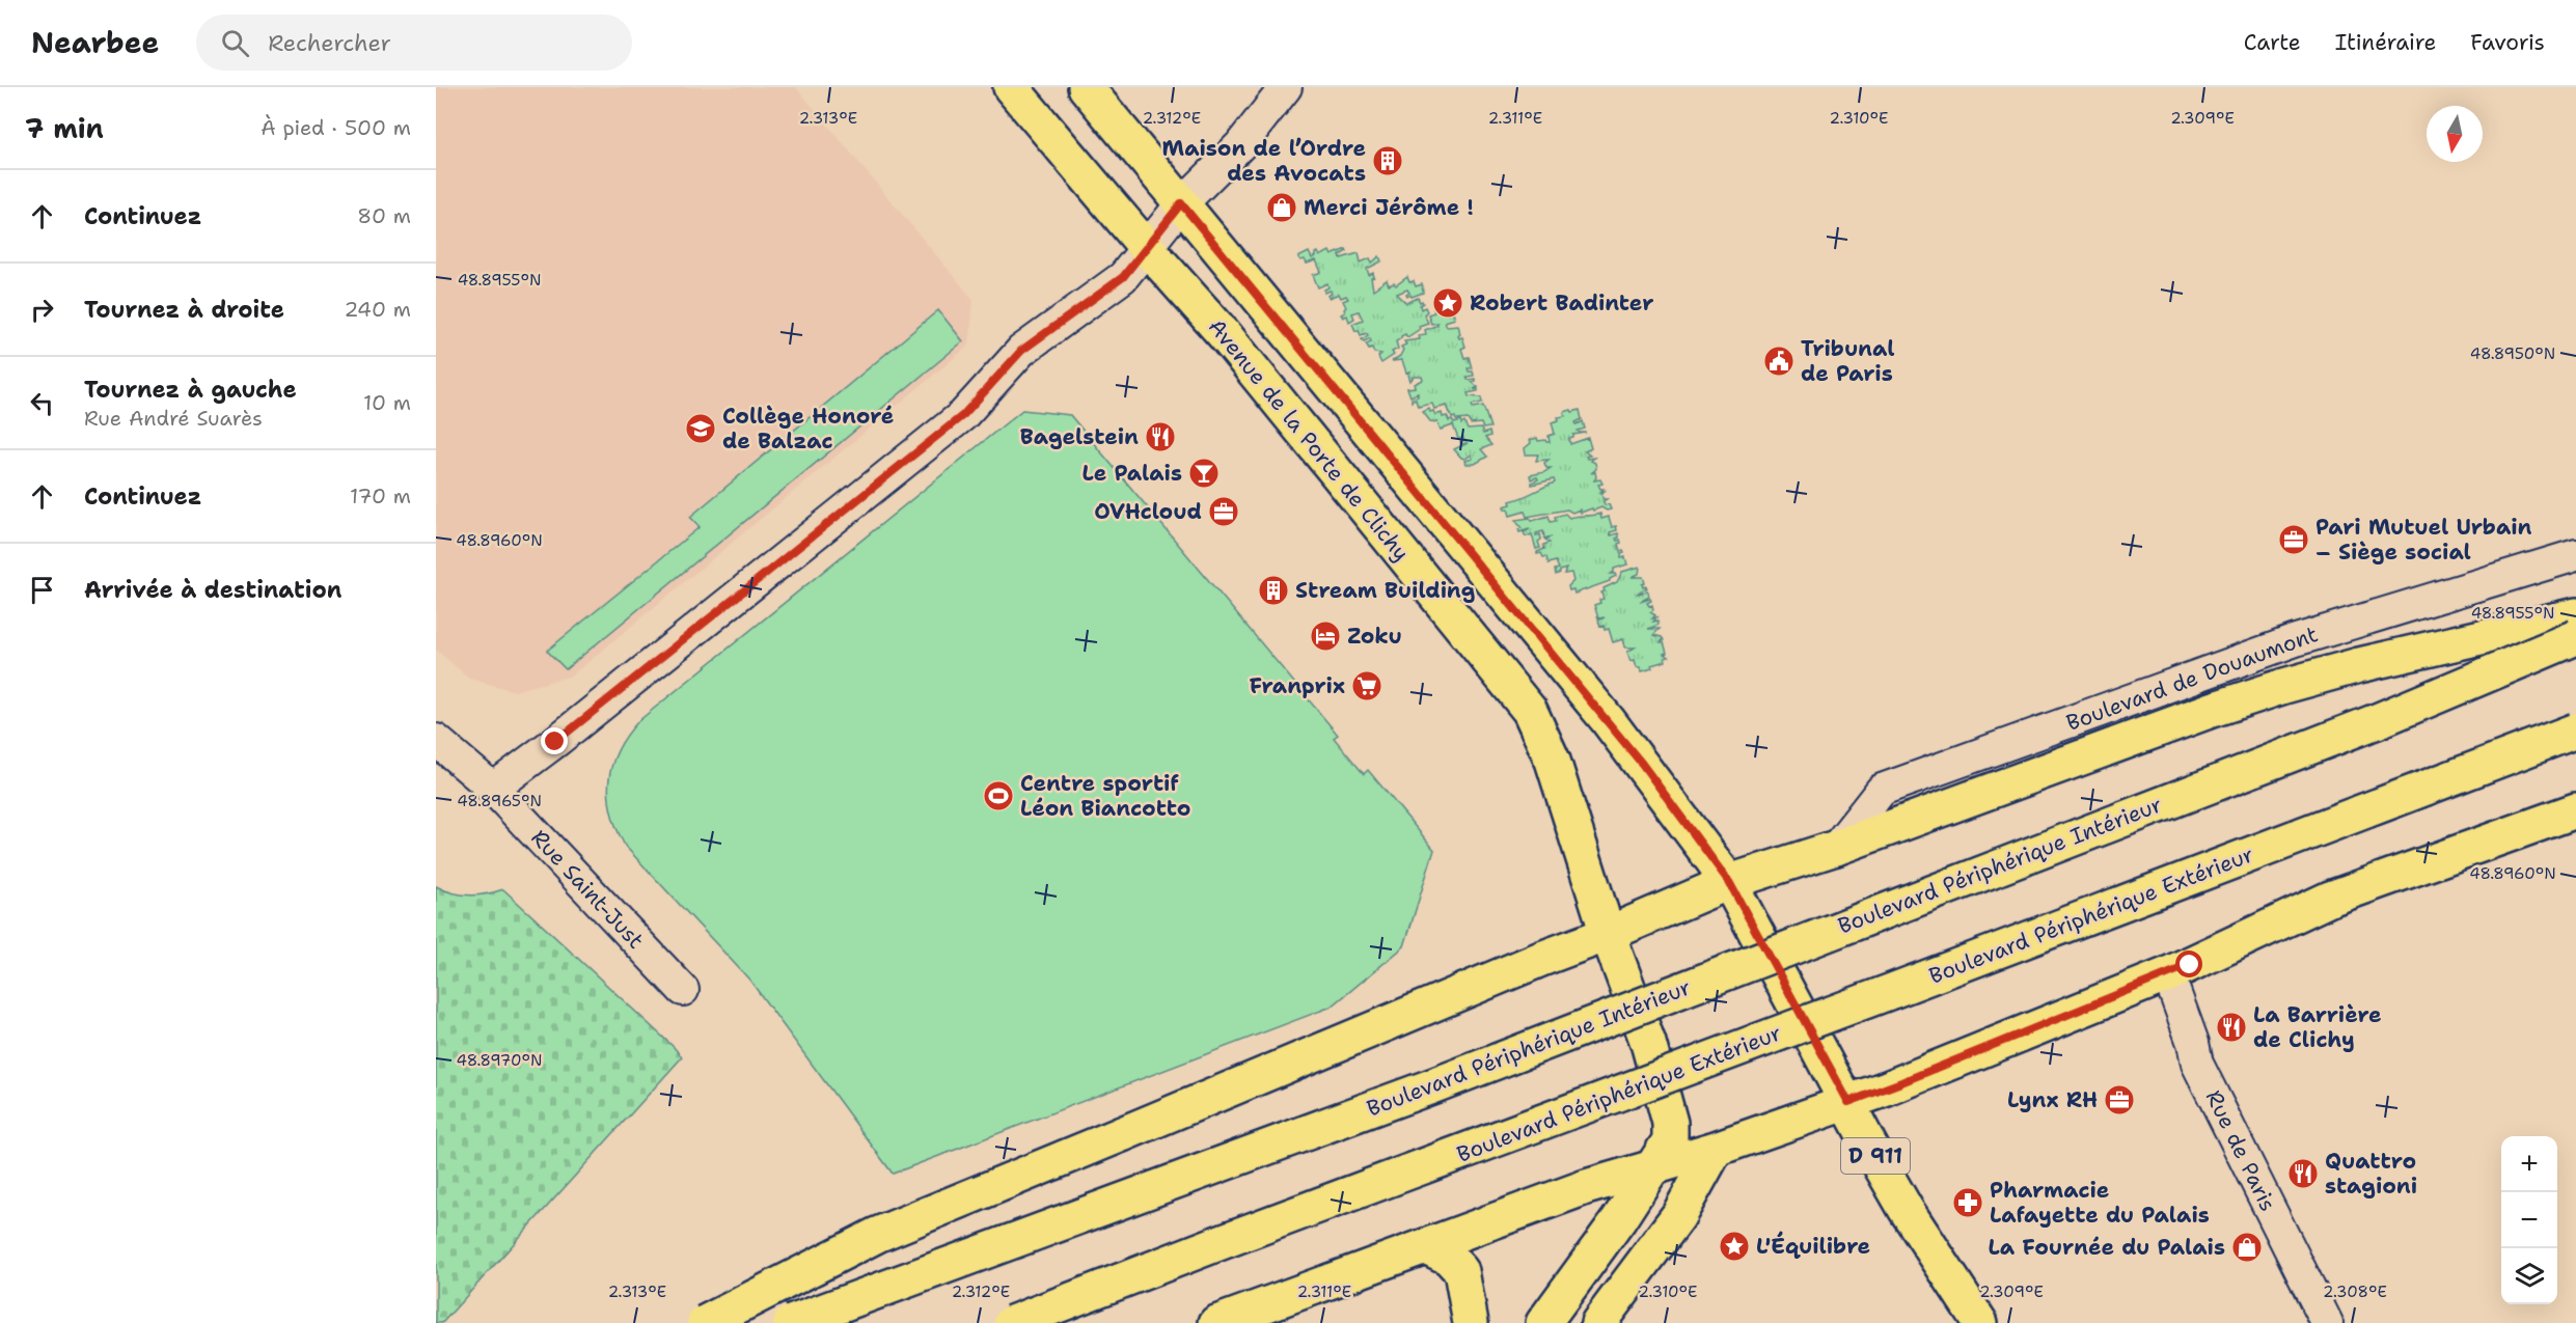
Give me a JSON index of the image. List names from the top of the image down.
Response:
{
  "streets": {
    "main road": [
      "Avenue de la Porte de Clichy",
      "Boulevard Périphérique Intérieur",
      "Boulevard Périphérique Extérieur",
      "D 911"
    ],
    "street": ["Boulevard de Douaumont", "Rue Saint-Just", "Rue de Paris"]
  },
  "places": {
    "building": ["Maison de l’Ordre des Avocats", "Stream Building"],
    "shop": ["Merci Jérôme !", "La Fournée du Palais"],
    "place": ["Robert Badinter", "L'Équilibre"],
    "public building": ["Tribunal de Paris"],
    "school or university": ["Collège Honoré de Balzac"],
    "restaurant": ["Bagelstein", "La Barrière de Clichy", "Quattro stagioni"],
    "bar": ["Le Palais"],
    "office": ["OVHcloud", "Pari Mutuel Urbain – Siège social", "Lynx RH"],
    "hotel": ["Zoku"],
    "supermarket": ["Franprix"],
    "sports": ["Centre sportif Léon Biancotto"],
    "pharmacy": ["Pharmacie Lafayette du Palais"]
  },
  "north": "bottom",
  "page": {
    "header": "Nearbee",
    "search": "Rechercher",
    "nav": ["Carte", "Itinéraire", "Favoris"],
    "heading": ["7 min", "À pied · 500 m"],
    "list": [
      ["Continuez", "80 m"],
      ["Tournez à droite", "240 m"],
      ["Tournez à gauche", "Rue André Suarès", "10 m"],
      ["Continuez", "170 m"],
      "Arrivée à destination"
    ],
    "map_buttons": ["+", "−"]
  },
  "coordinates": [
    "2.313°E",
    "2.312°E",
    "2.311°E",
    "2.310°E",
    "2.309°E",
    "48.8955°N",
    "48.8950°N",
    "48.8960°N",
    "48.8965°N",
    "48.8970°N",
    "2.308°E"
  ]
}
